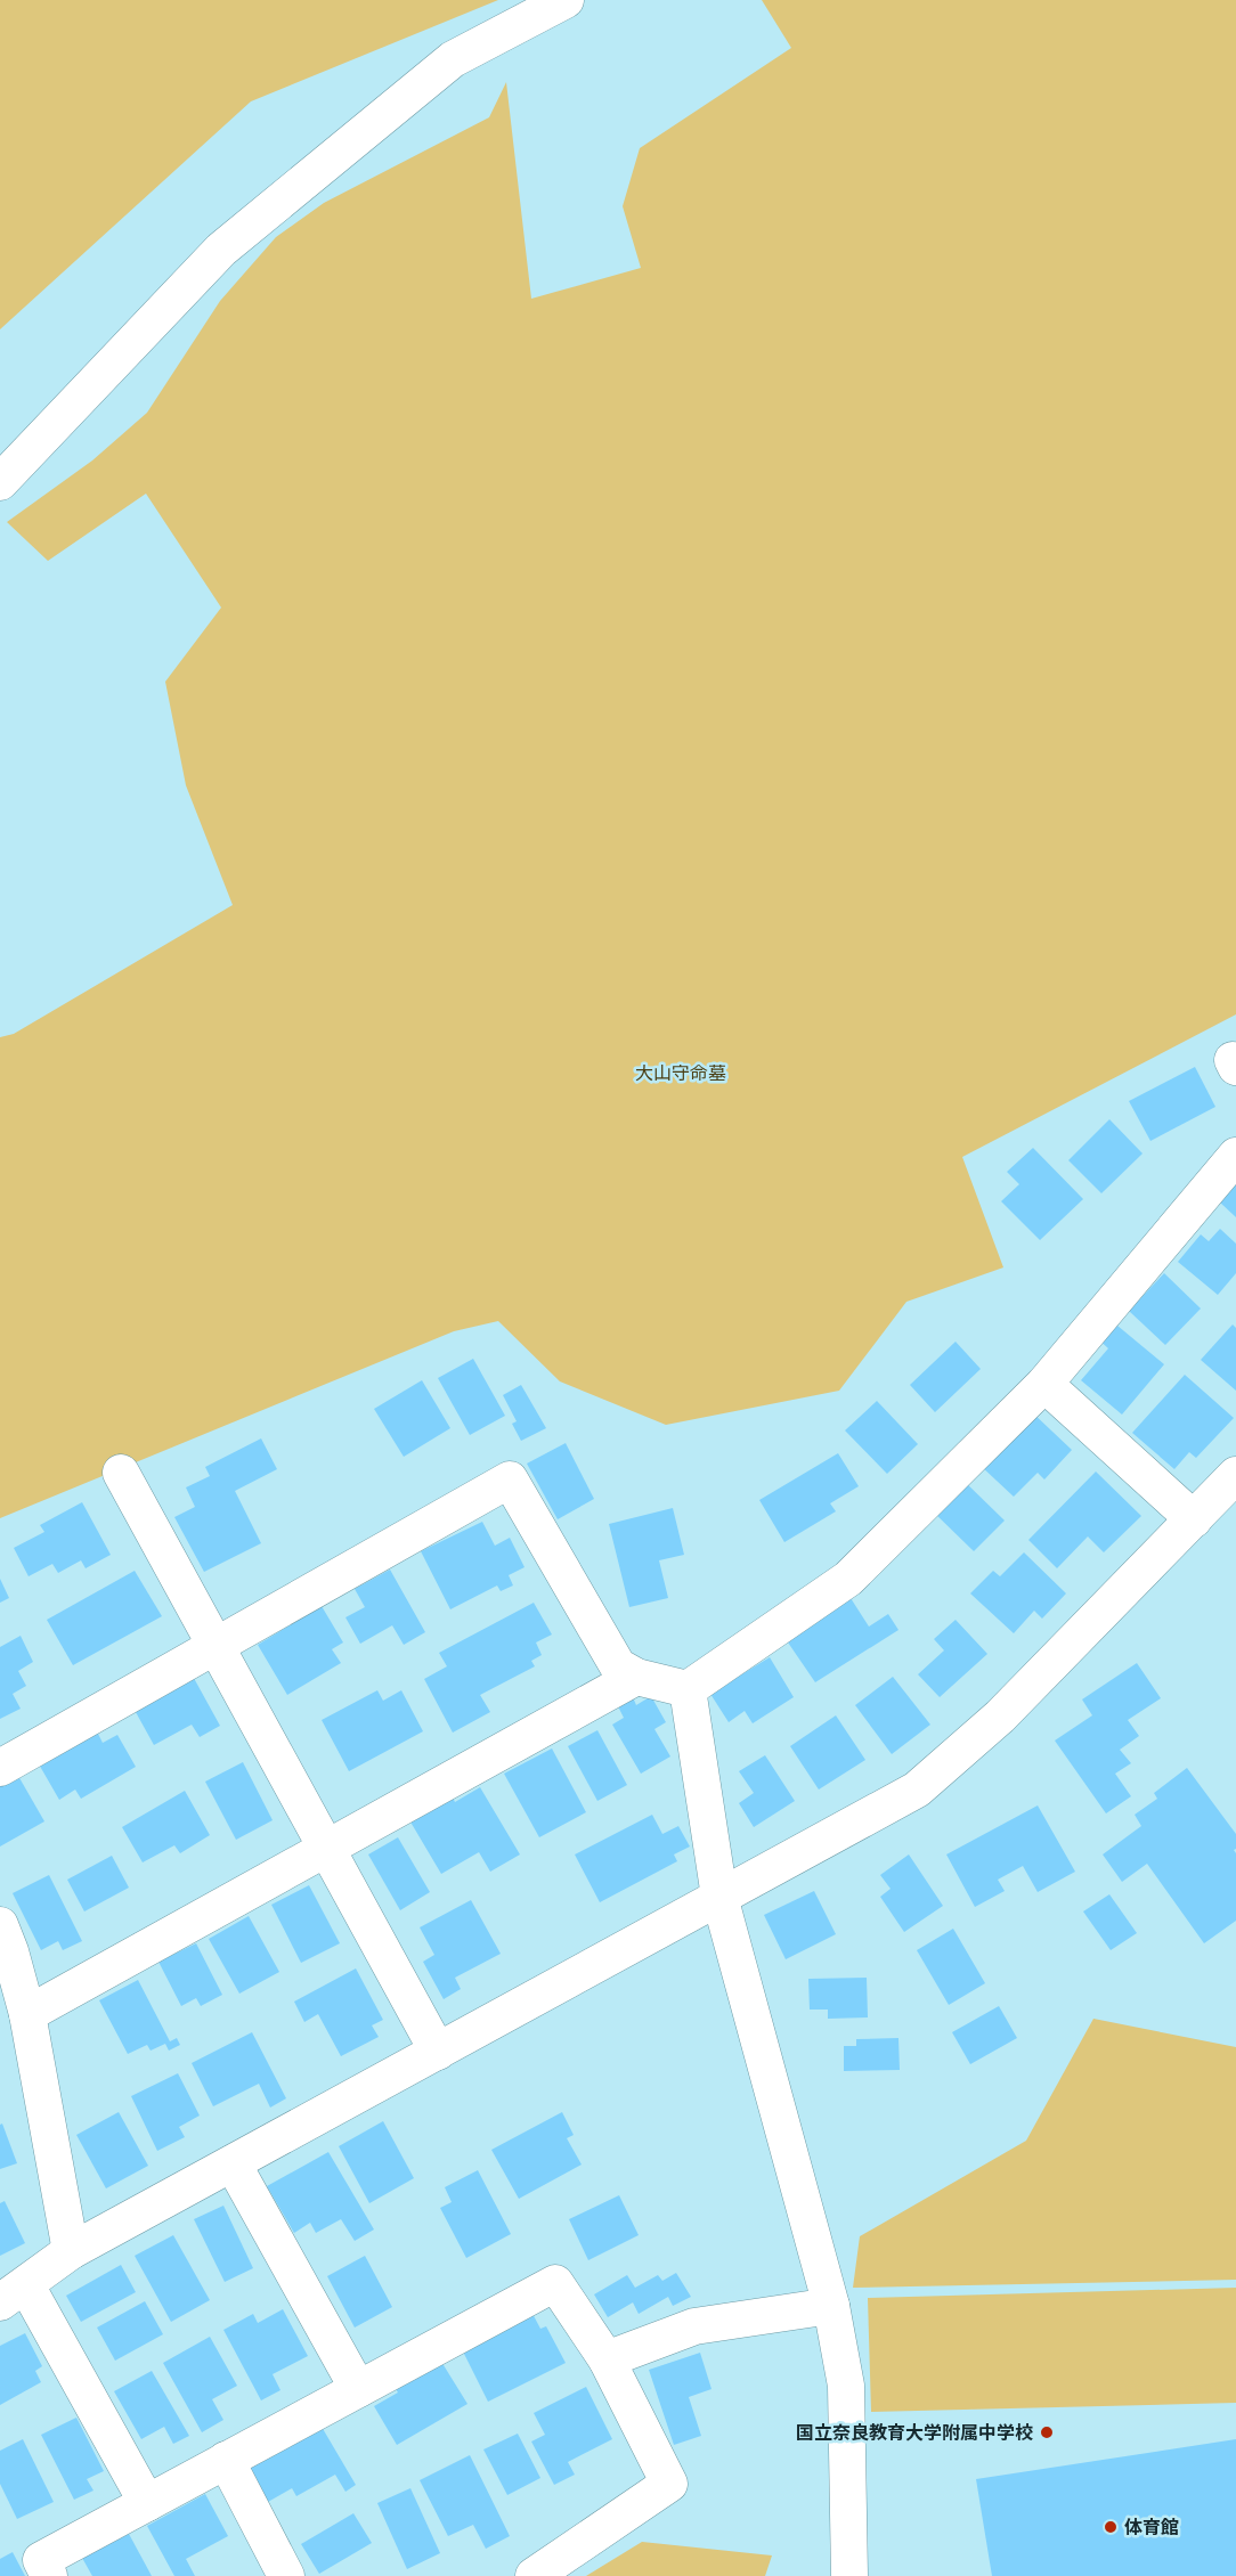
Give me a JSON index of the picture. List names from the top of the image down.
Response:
{
  "parks": ["大山守命墓"],
  "places": ["国立奈良教育大学附属中学校", "体育館"]
}
